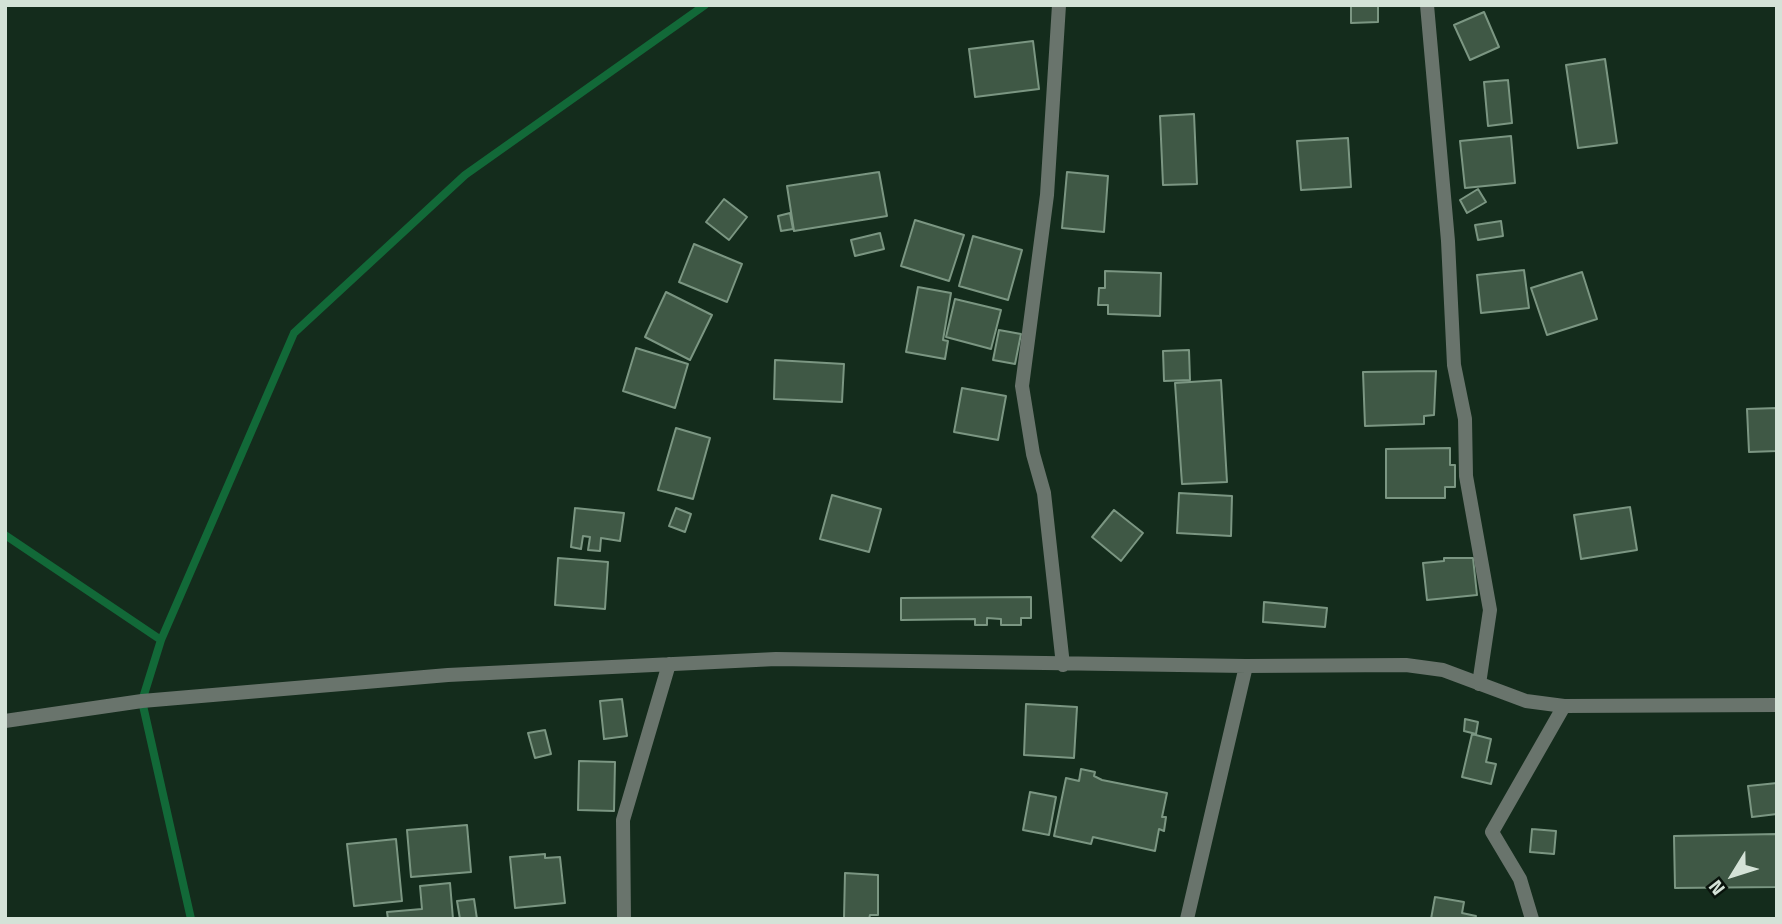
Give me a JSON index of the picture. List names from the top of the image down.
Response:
{
  "north": "bottom left"
}
